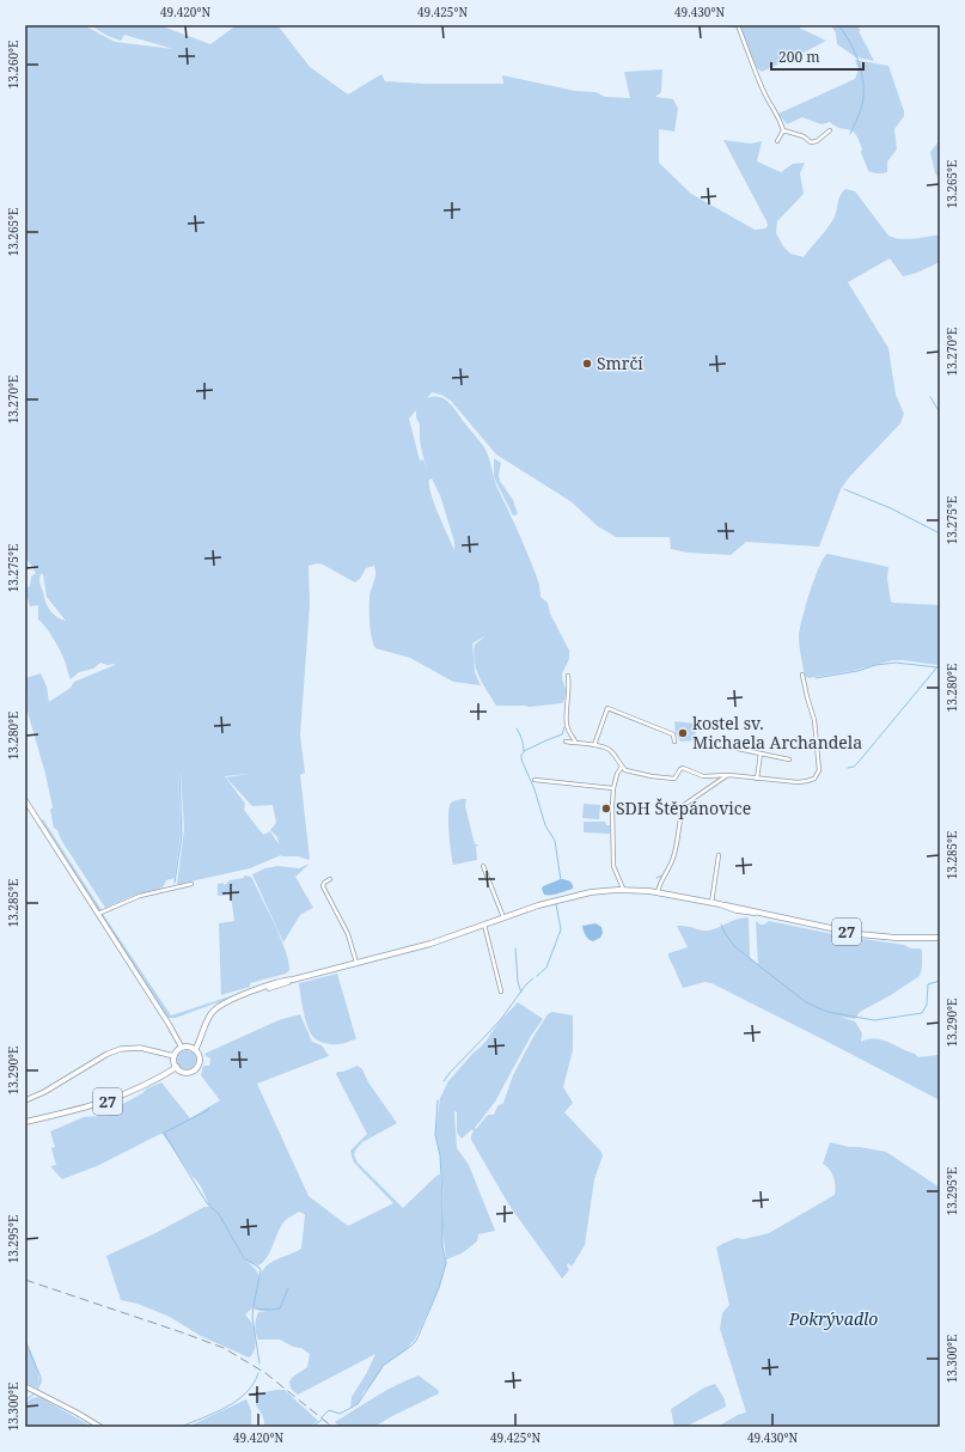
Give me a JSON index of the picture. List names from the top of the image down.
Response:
{
  "streets": {
    "main road": ["27"]
  },
  "parks": ["Pokrývadlo"],
  "places": ["Smrčí", "kostel sv. Michaela Archandela", "SDH Štěpánovice"],
  "scale_bar": "200 m",
  "coordinates": [
    "49.420°N",
    "49.425°N",
    "49.430°N",
    "13.260°E",
    "13.265°E",
    "13.270°E",
    "13.275°E",
    "13.280°E",
    "13.285°E",
    "13.290°E",
    "13.295°E",
    "13.300°E"
  ]
}
